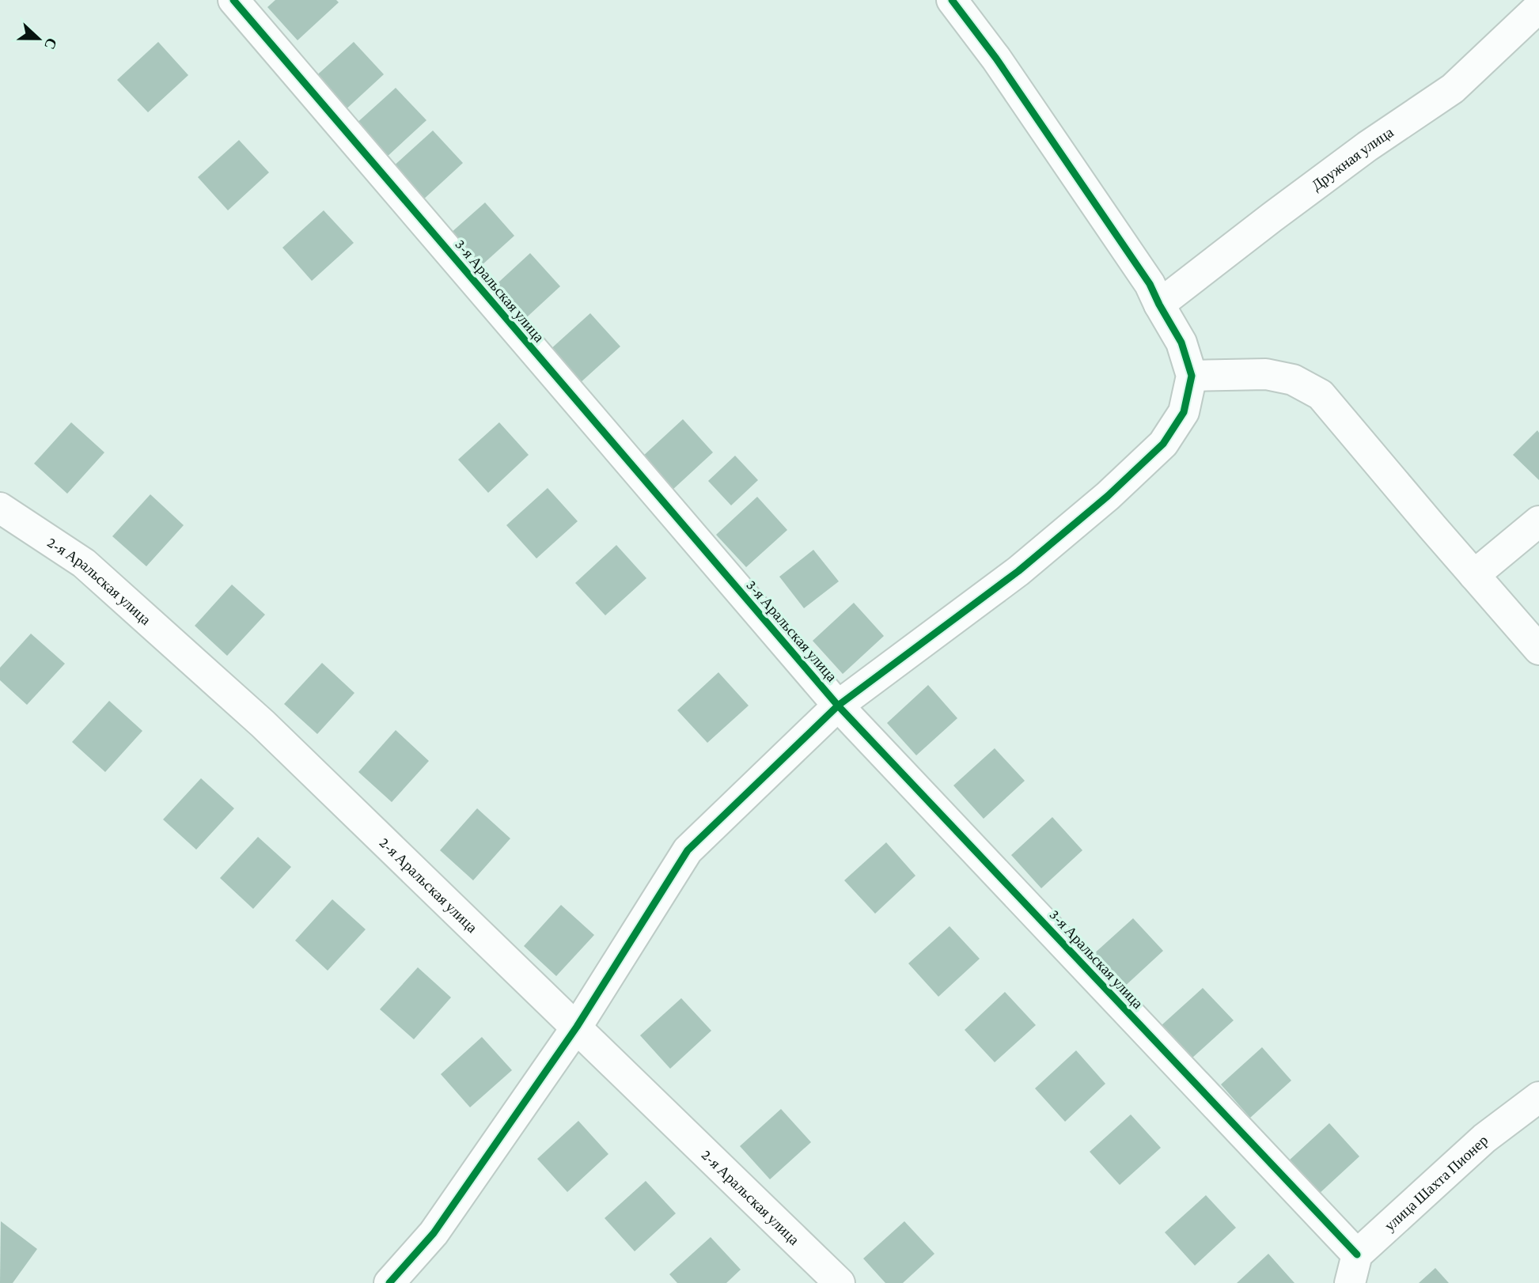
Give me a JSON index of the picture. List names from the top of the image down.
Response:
{
  "streets": {
    "street": [
      "Дружная улица",
      "3-я Аральская улица",
      "2-я Аральская улица",
      "улица Шахта Пионер"
    ]
  },
  "crossings": [
    ["3-я Аральская улица", "улица Шахта Пионер"]
  ],
  "north": "right"
}
